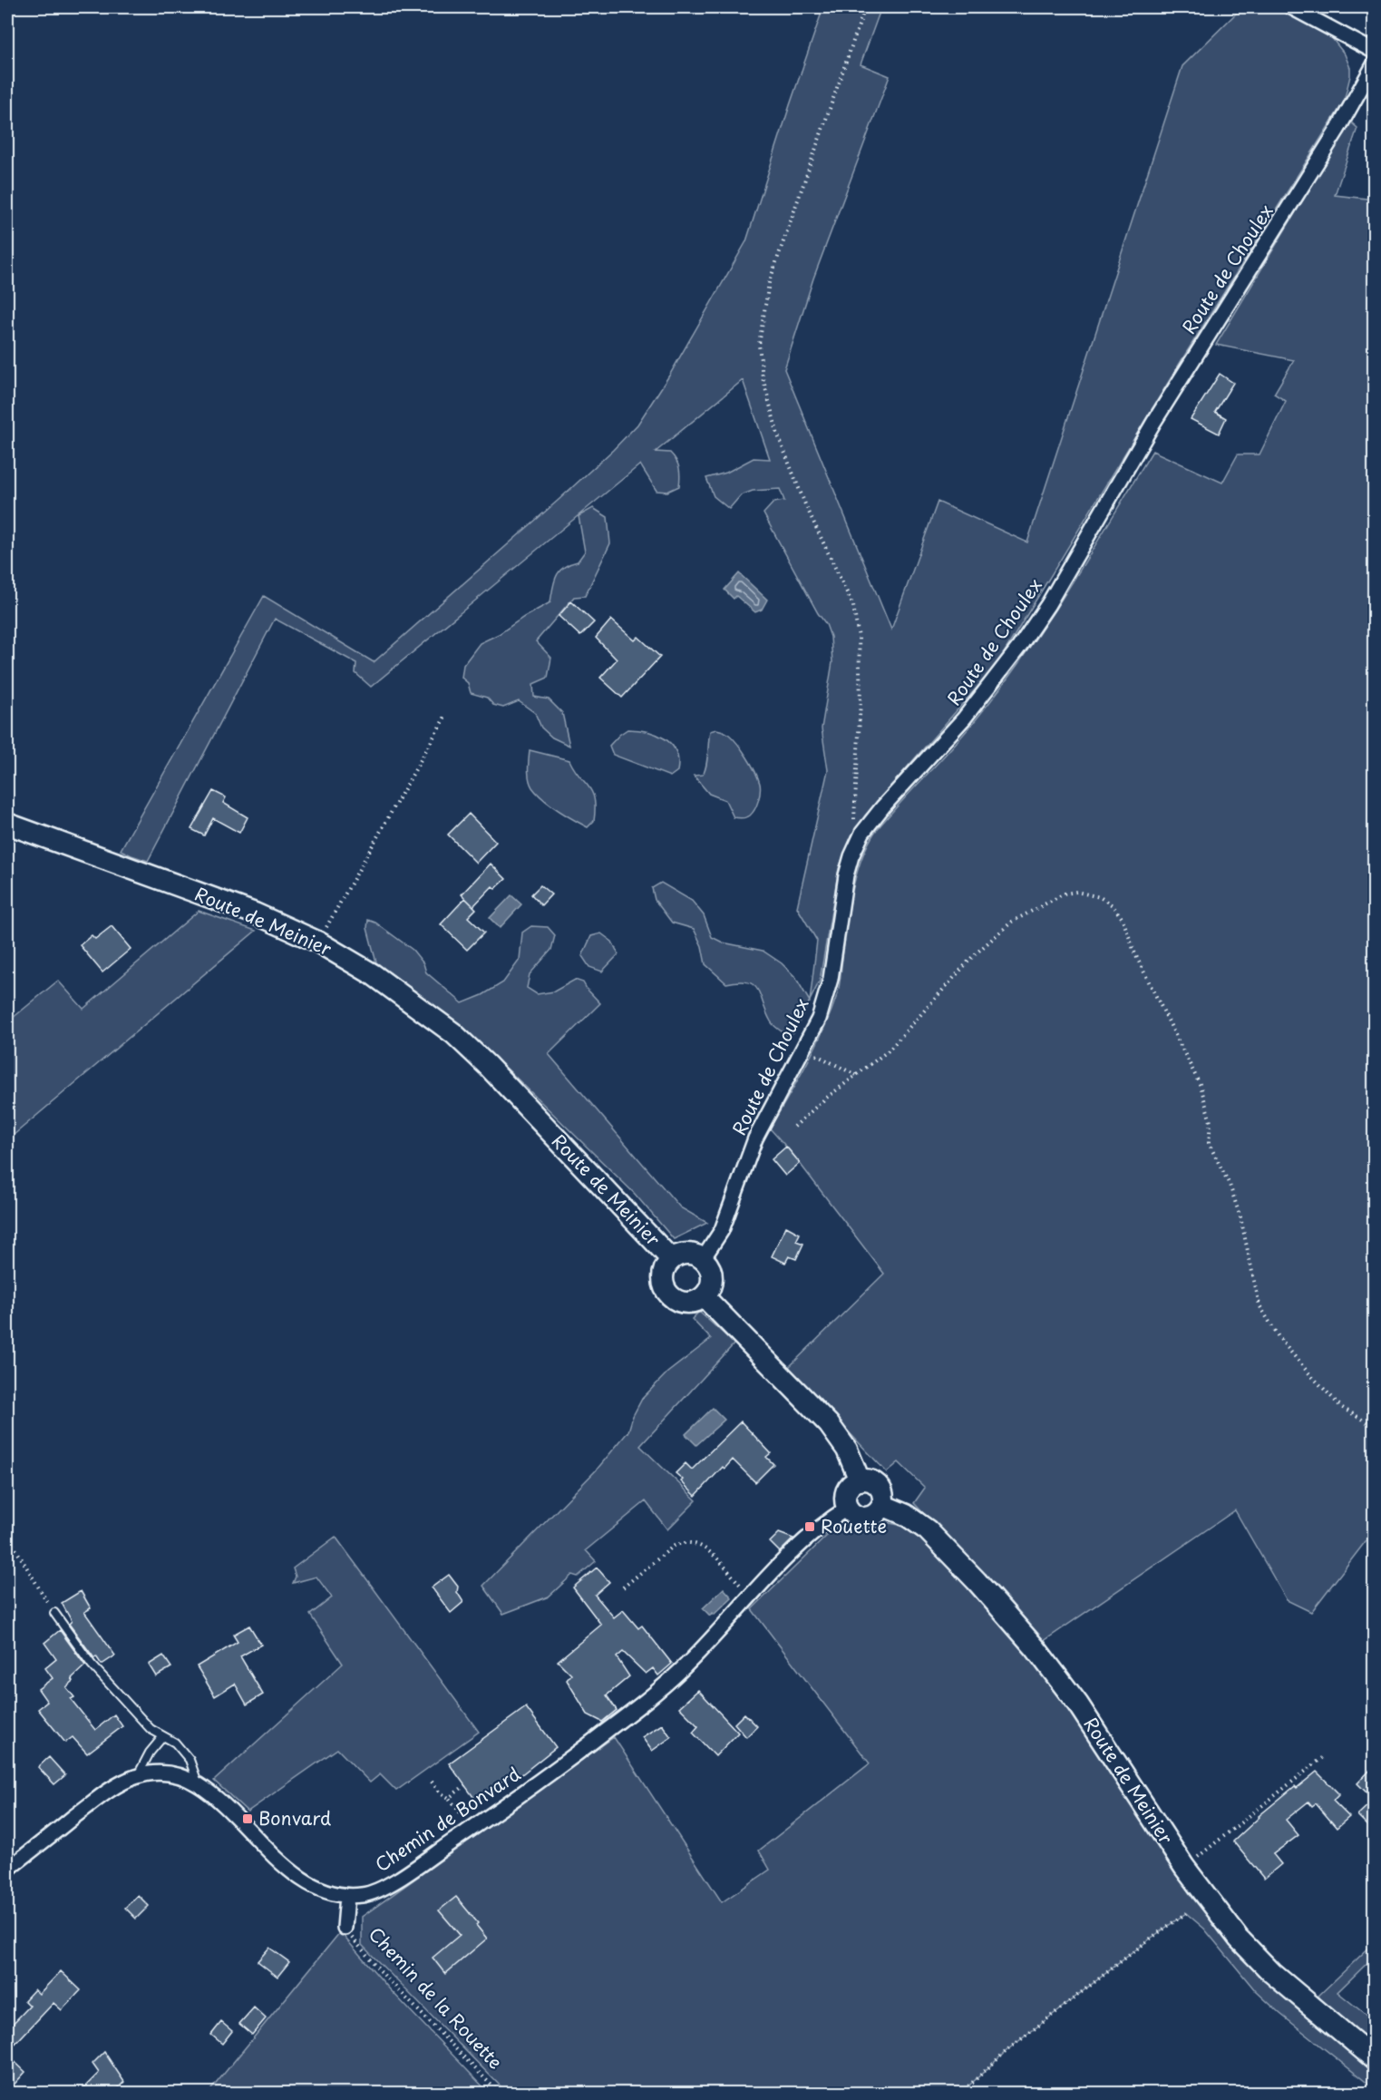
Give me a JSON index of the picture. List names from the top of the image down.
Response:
{
  "streets": {
    "street": [
      "Route de Choulex",
      "Route de Meinier",
      "Chemin de Bonvard",
      "Chemin de la Rouette"
    ]
  },
  "crossings": [
    ["Route de Choulex", "Route de Meinier"],
    ["Route de Meinier", "Chemin de Bonvard"],
    ["Chemin de Bonvard", "Chemin de la Rouette"]
  ],
  "places": {
    "transit": ["Rouette", "Bonvard"]
  }
}
